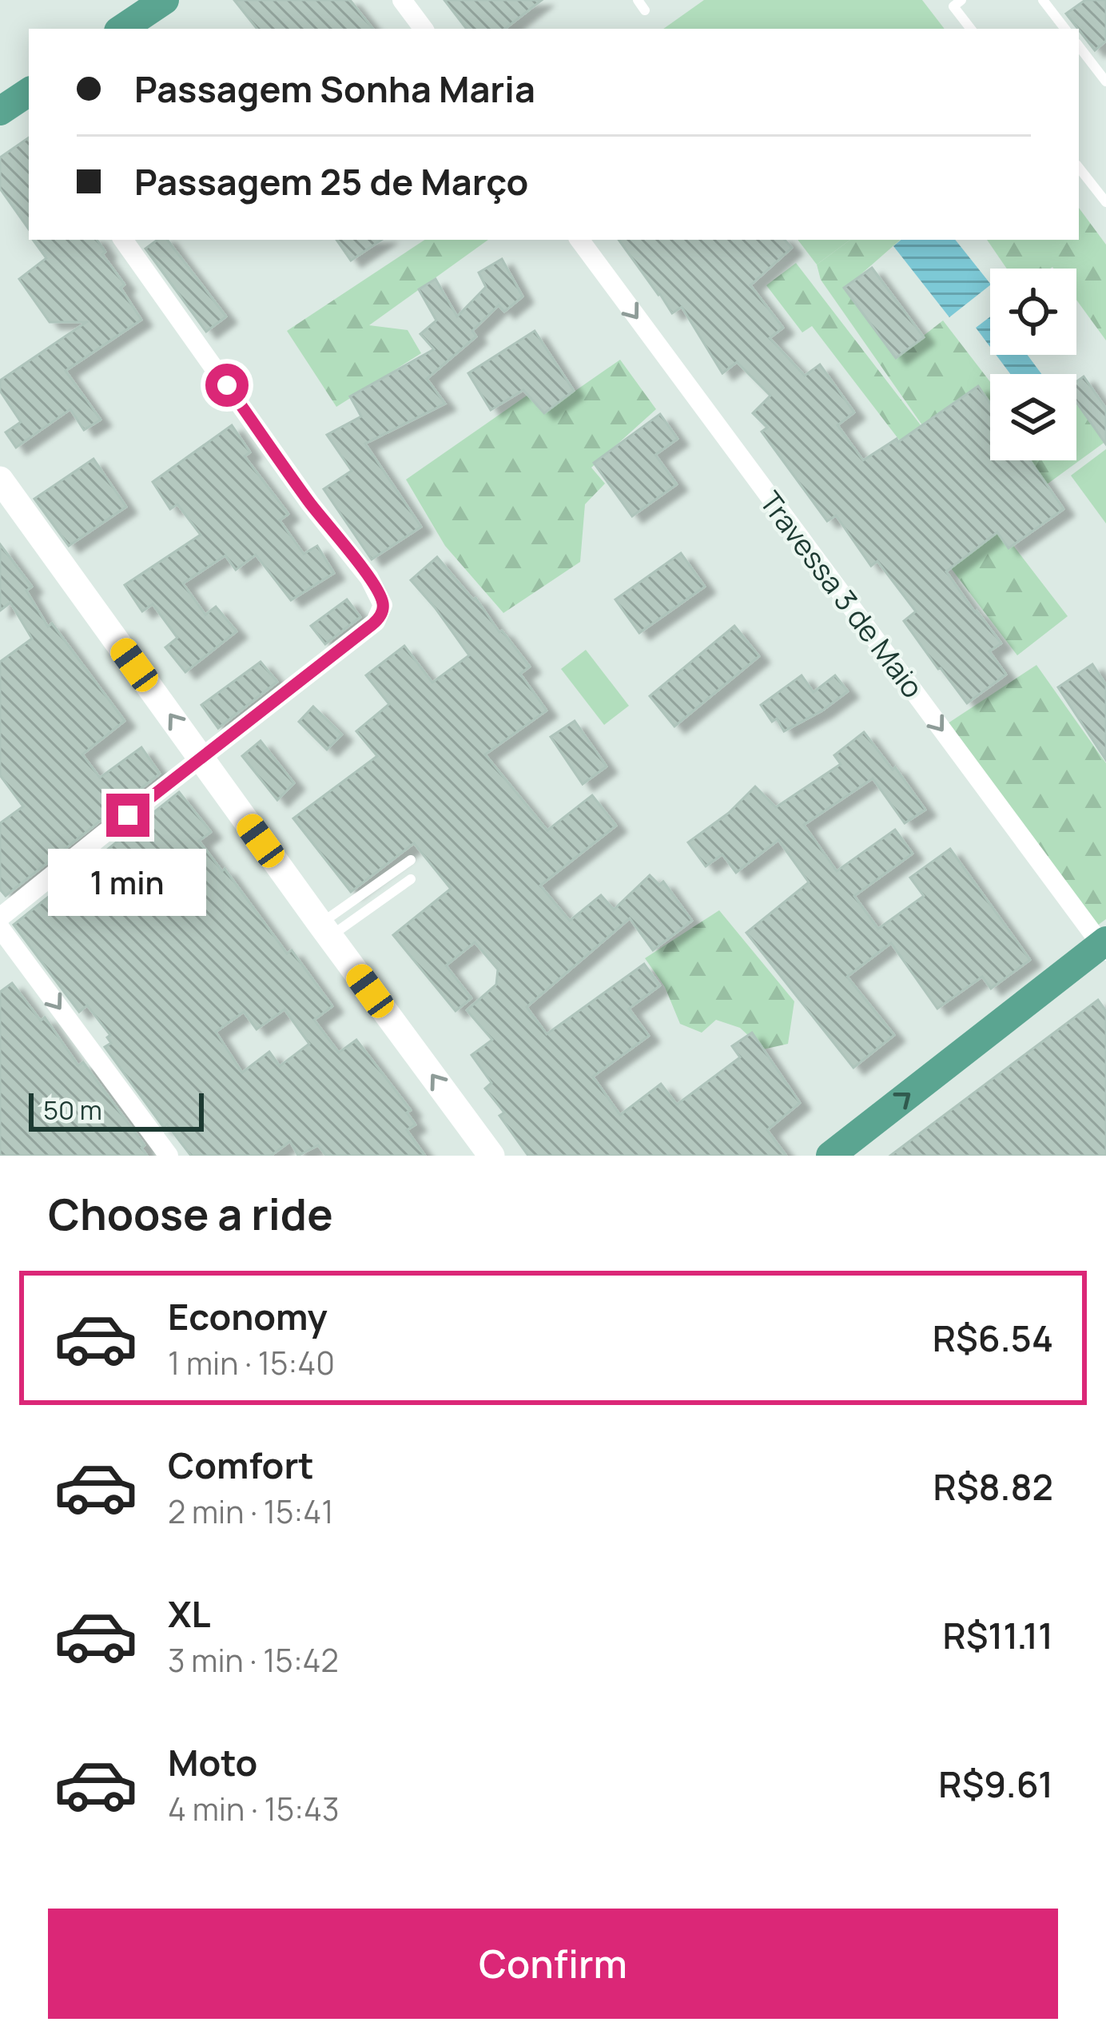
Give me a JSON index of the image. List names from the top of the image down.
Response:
{
  "streets": {
    "street": ["Travessa 3 de Maio"]
  },
  "one_way": ["Travessa 3 de Maio"],
  "scale_bar": "50 m",
  "page": {
    "banner": ["Passagem Sonha Maria", "Passagem 25 de Março"],
    "bubble": "1 min",
    "scale": "50 m",
    "heading": "Choose a ride",
    "list": [
      {
        "name": "Economy",
        "note": "1 min · 15:40",
        "value": "R$6.54"
      },
      {
        "name": "Comfort",
        "note": "2 min · 15:41",
        "value": "R$8.82"
      },
      {
        "name": "XL",
        "note": "3 min · 15:42",
        "value": "R$11.11"
      },
      {
        "name": "Moto",
        "note": "4 min · 15:43",
        "value": "R$9.61"
      }
    ],
    "buttons": "Confirm"
  }
}
